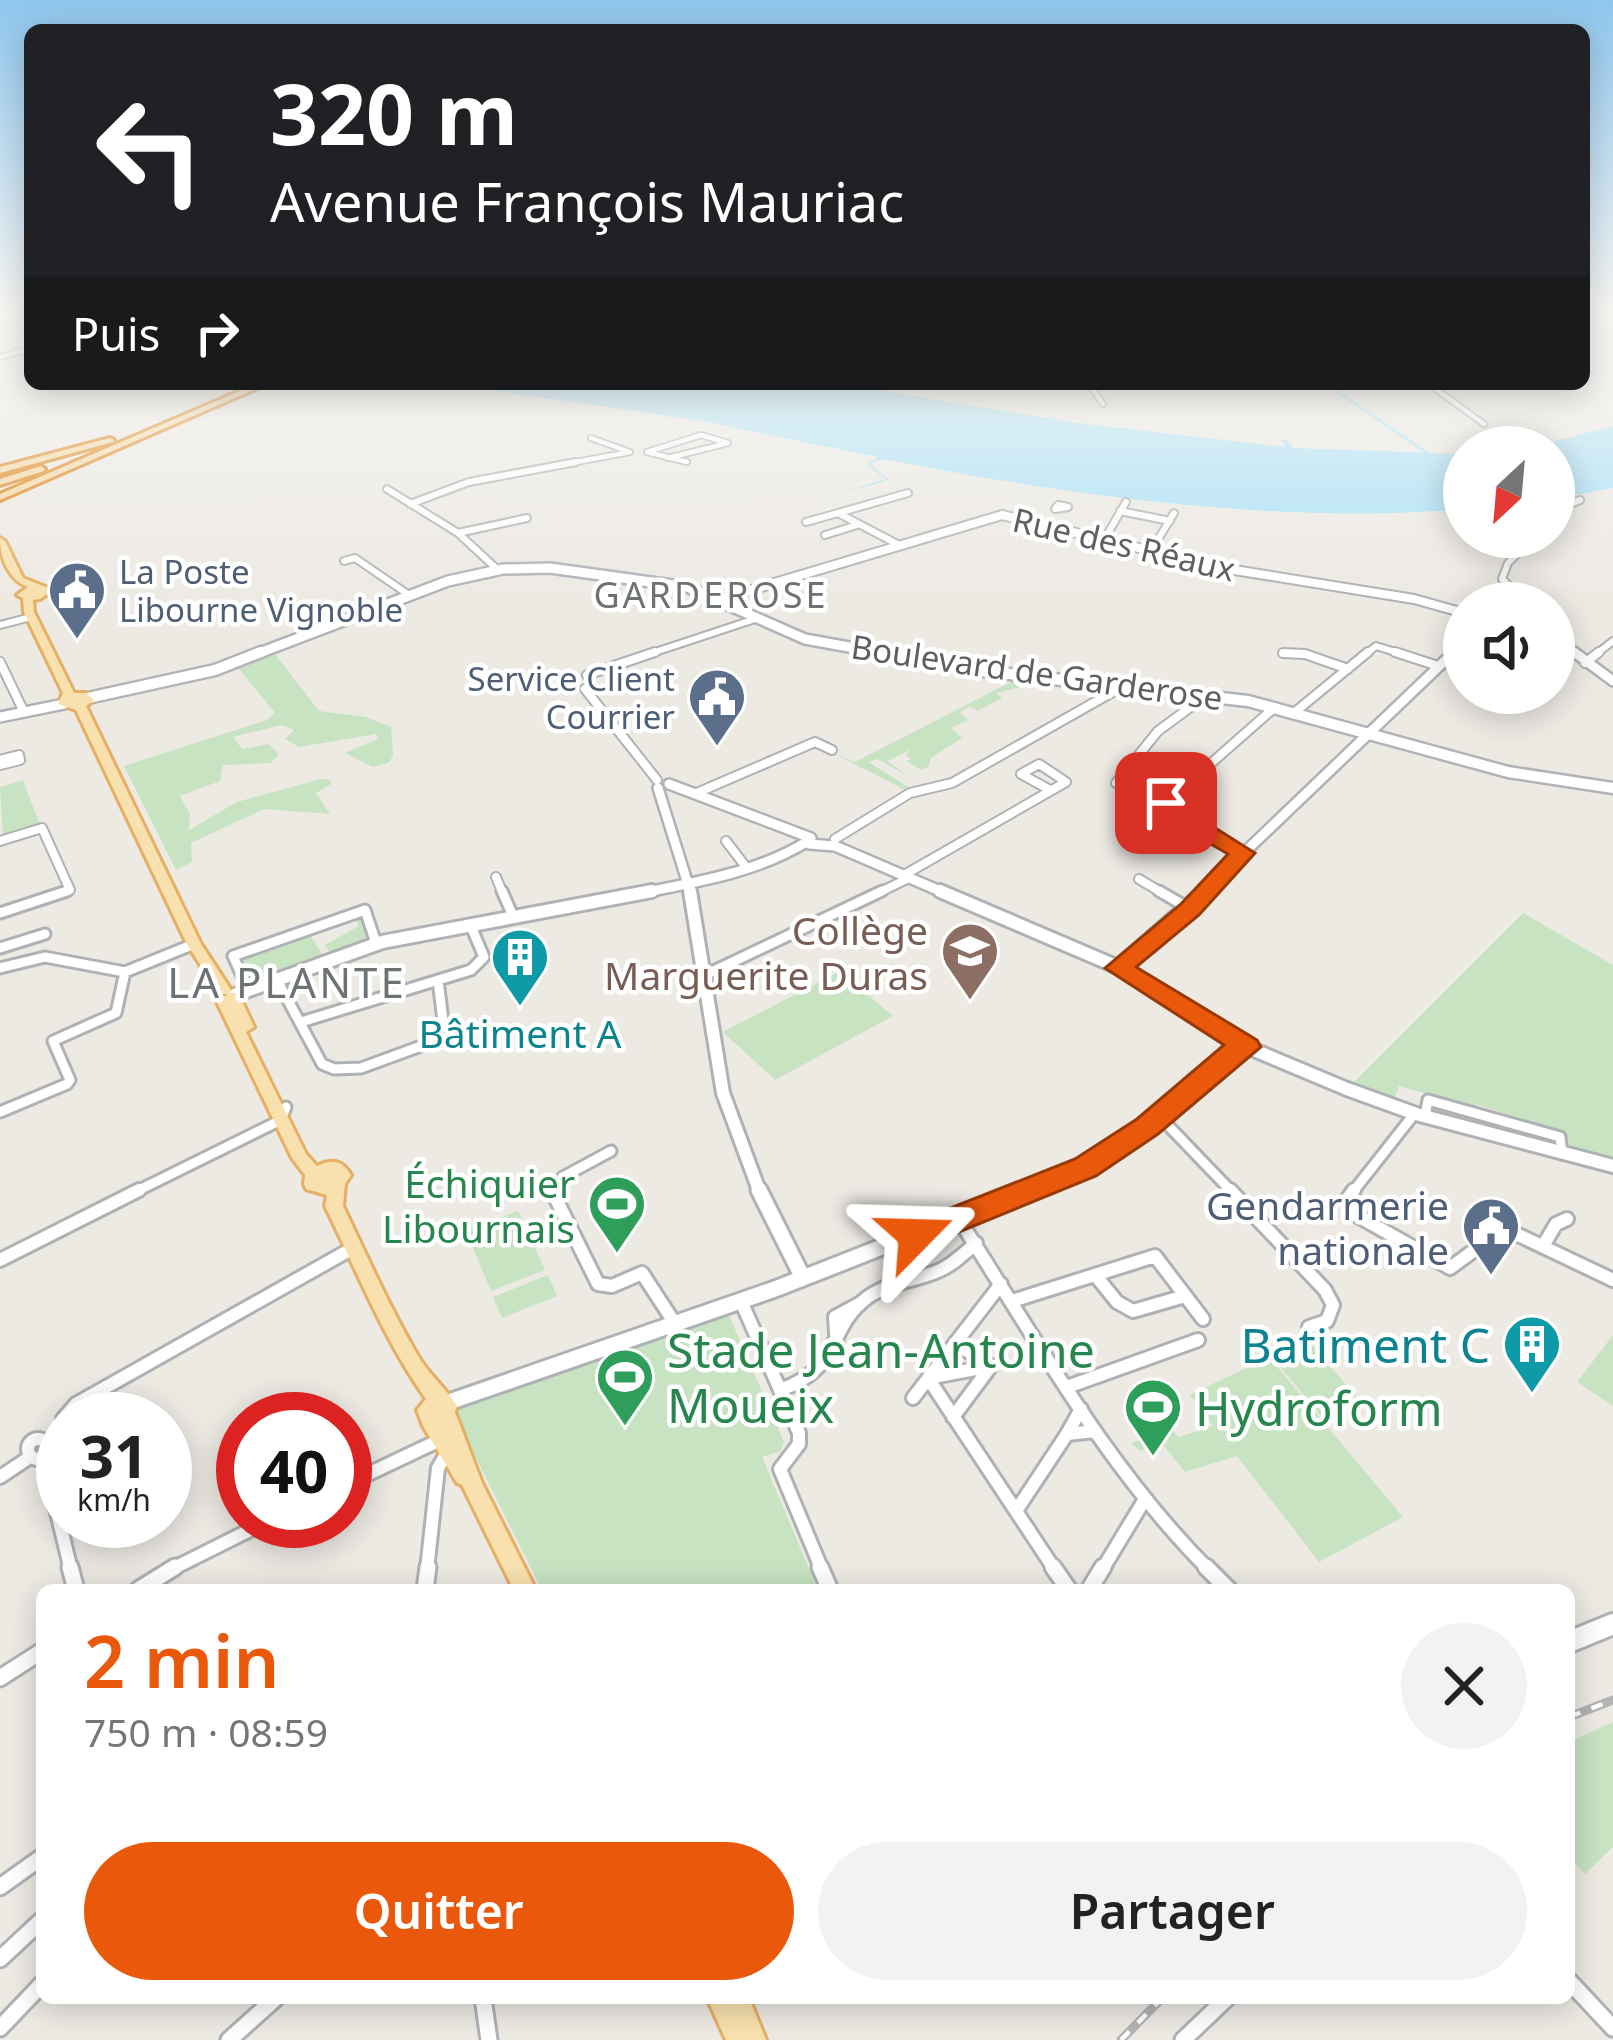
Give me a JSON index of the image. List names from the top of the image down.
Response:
{
  "streets": {
    "main road": ["Boulevard de Garderose"],
    "street": ["Rue des Réaux"]
  },
  "crossings": [
    ["Rue des Réaux", "Boulevard de Garderose"]
  ],
  "districts": ["GARDEROSE", "LA PLANTE"],
  "places": {
    "public building": ["La Poste Libourne Vignoble", "Service Client Courrier", "Gendarmerie nationale"],
    "school or university": ["Collège Marguerite Duras"],
    "building": ["Bâtiment A", "Batiment C"],
    "sports": ["Échiquier Libournais", "Stade Jean-Antoine Moueix", "Hydroform"]
  },
  "north": "bottom left",
  "page": {
    "turn": ["320 m", "Avenue François Mauriac"],
    "then": "Puis",
    "speed": "31 km/h",
    "limit": "40",
    "heading": ["2 min", "750 m · 08:59"],
    "buttons": ["Quitter", "Partager"]
  }
}
